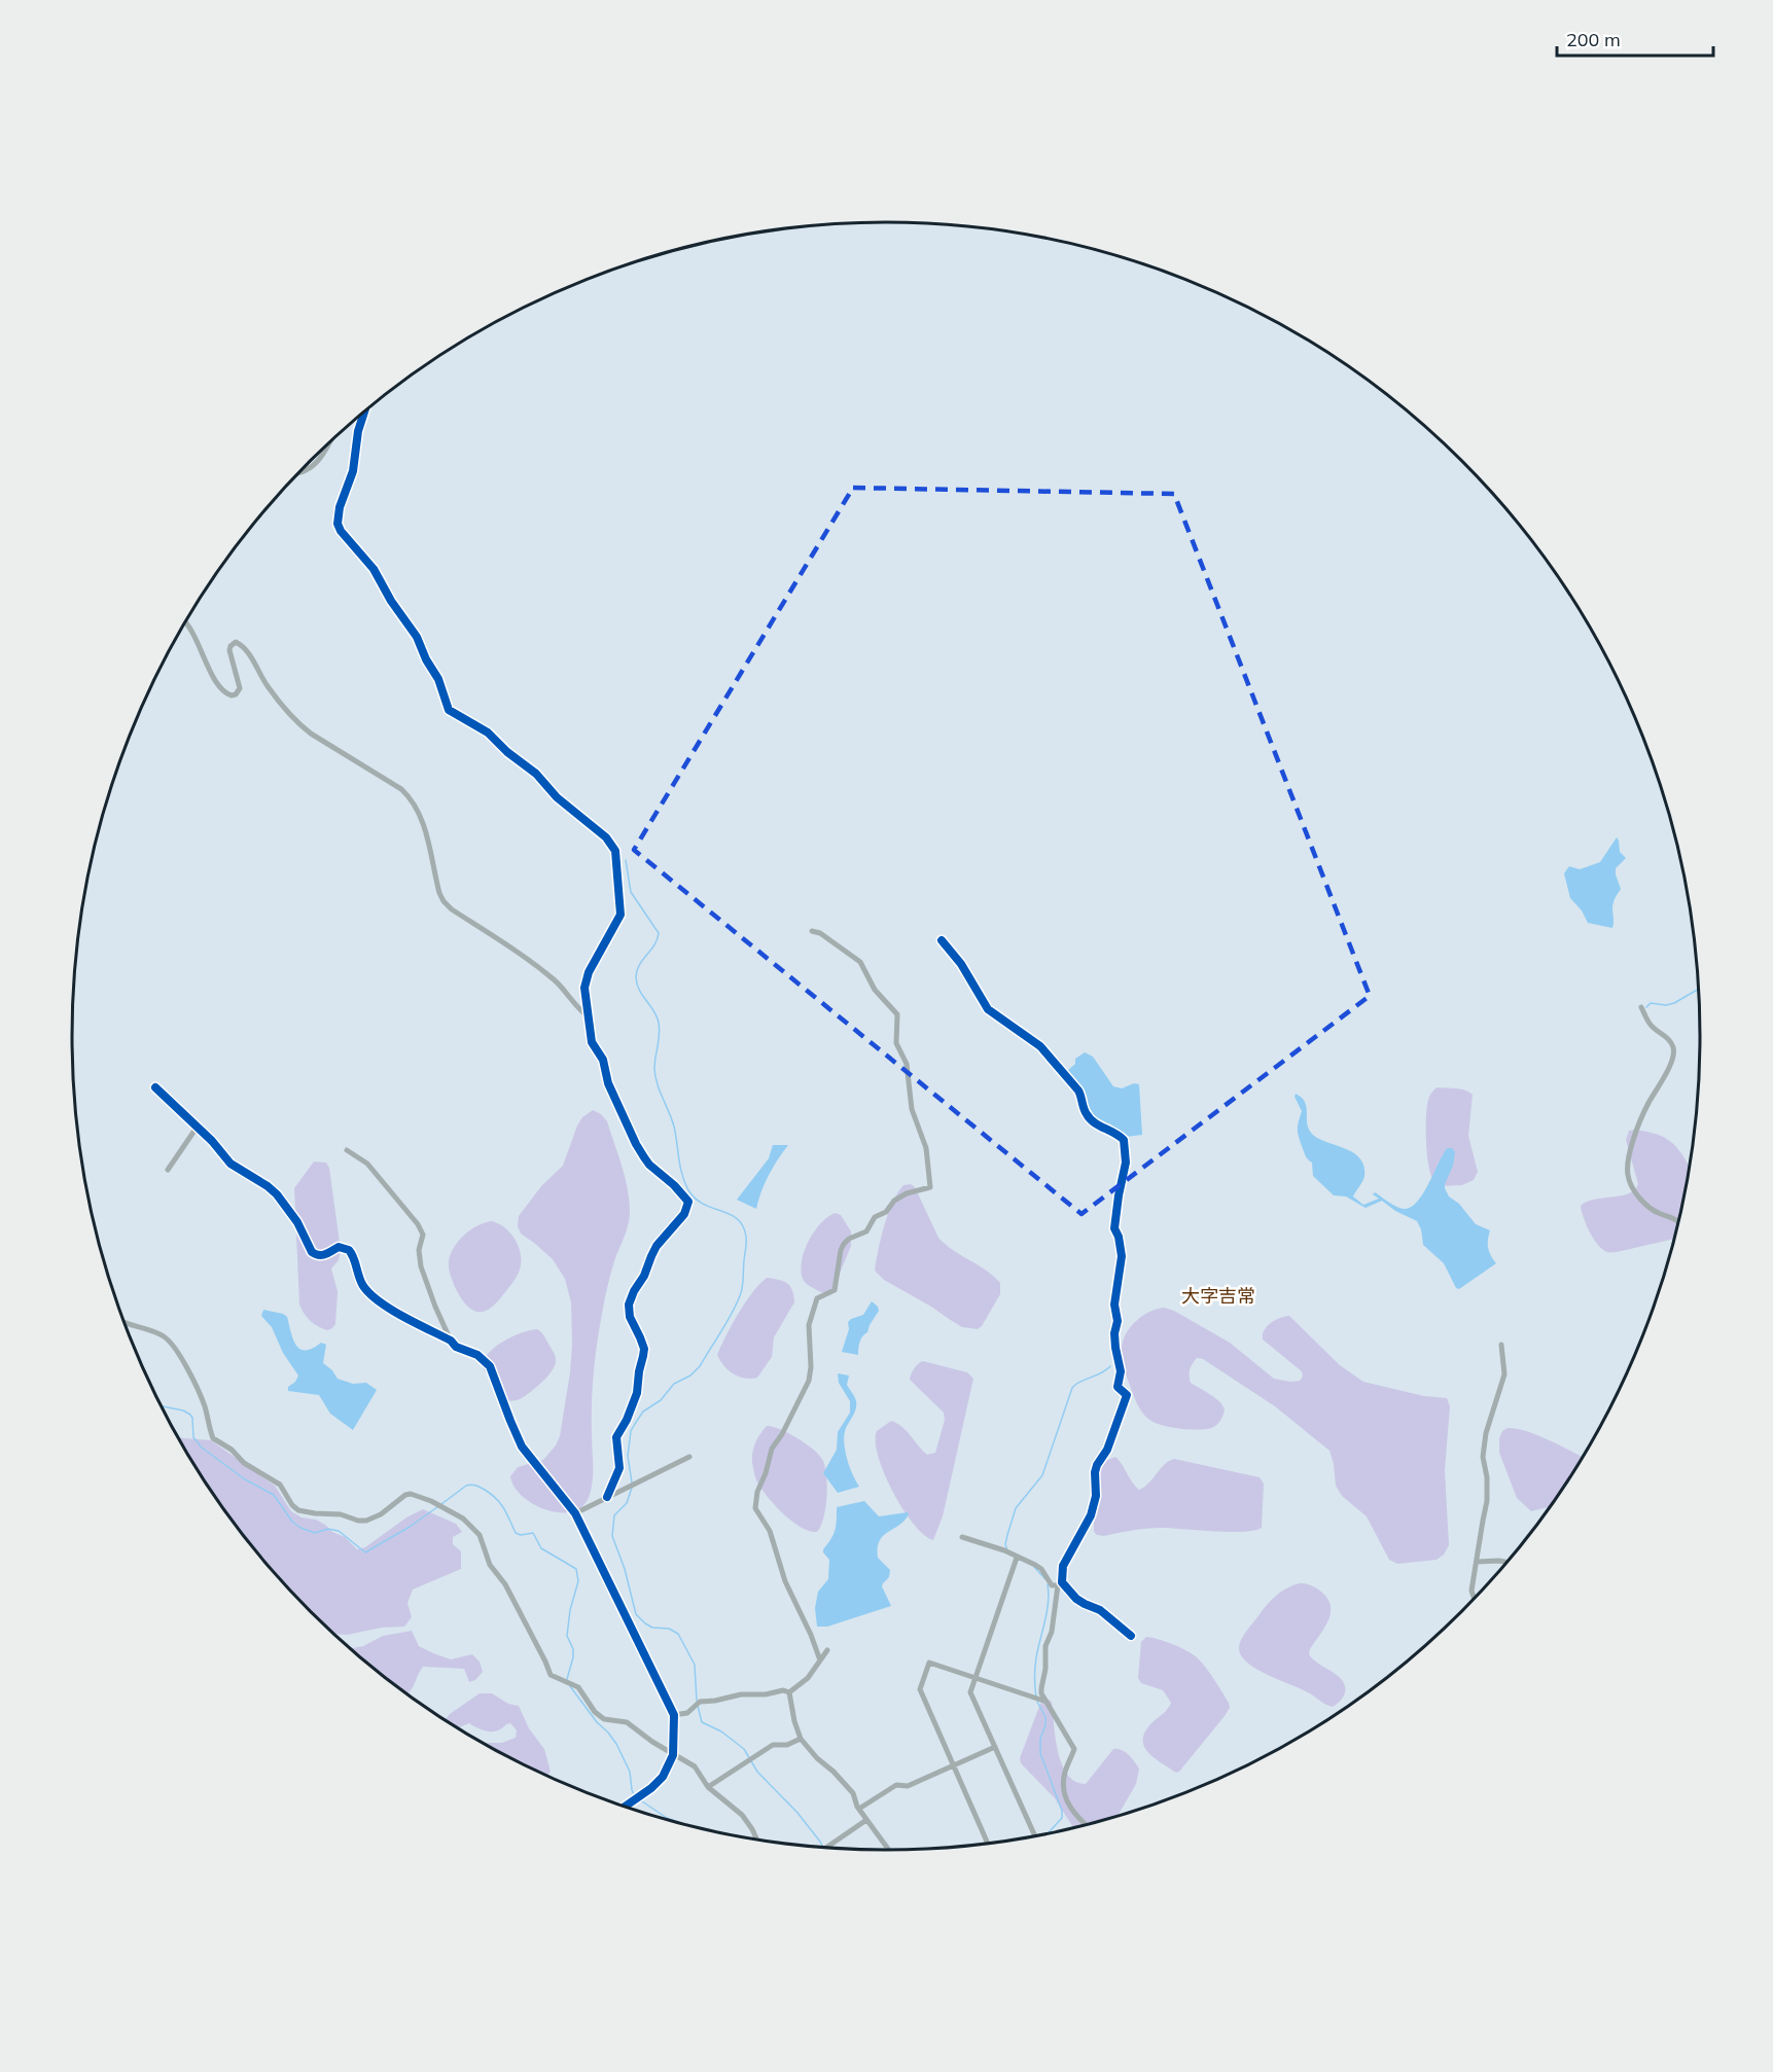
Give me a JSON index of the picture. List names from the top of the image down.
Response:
{
  "districts": ["大字吉常"],
  "scale_bar": "200 m"
}
